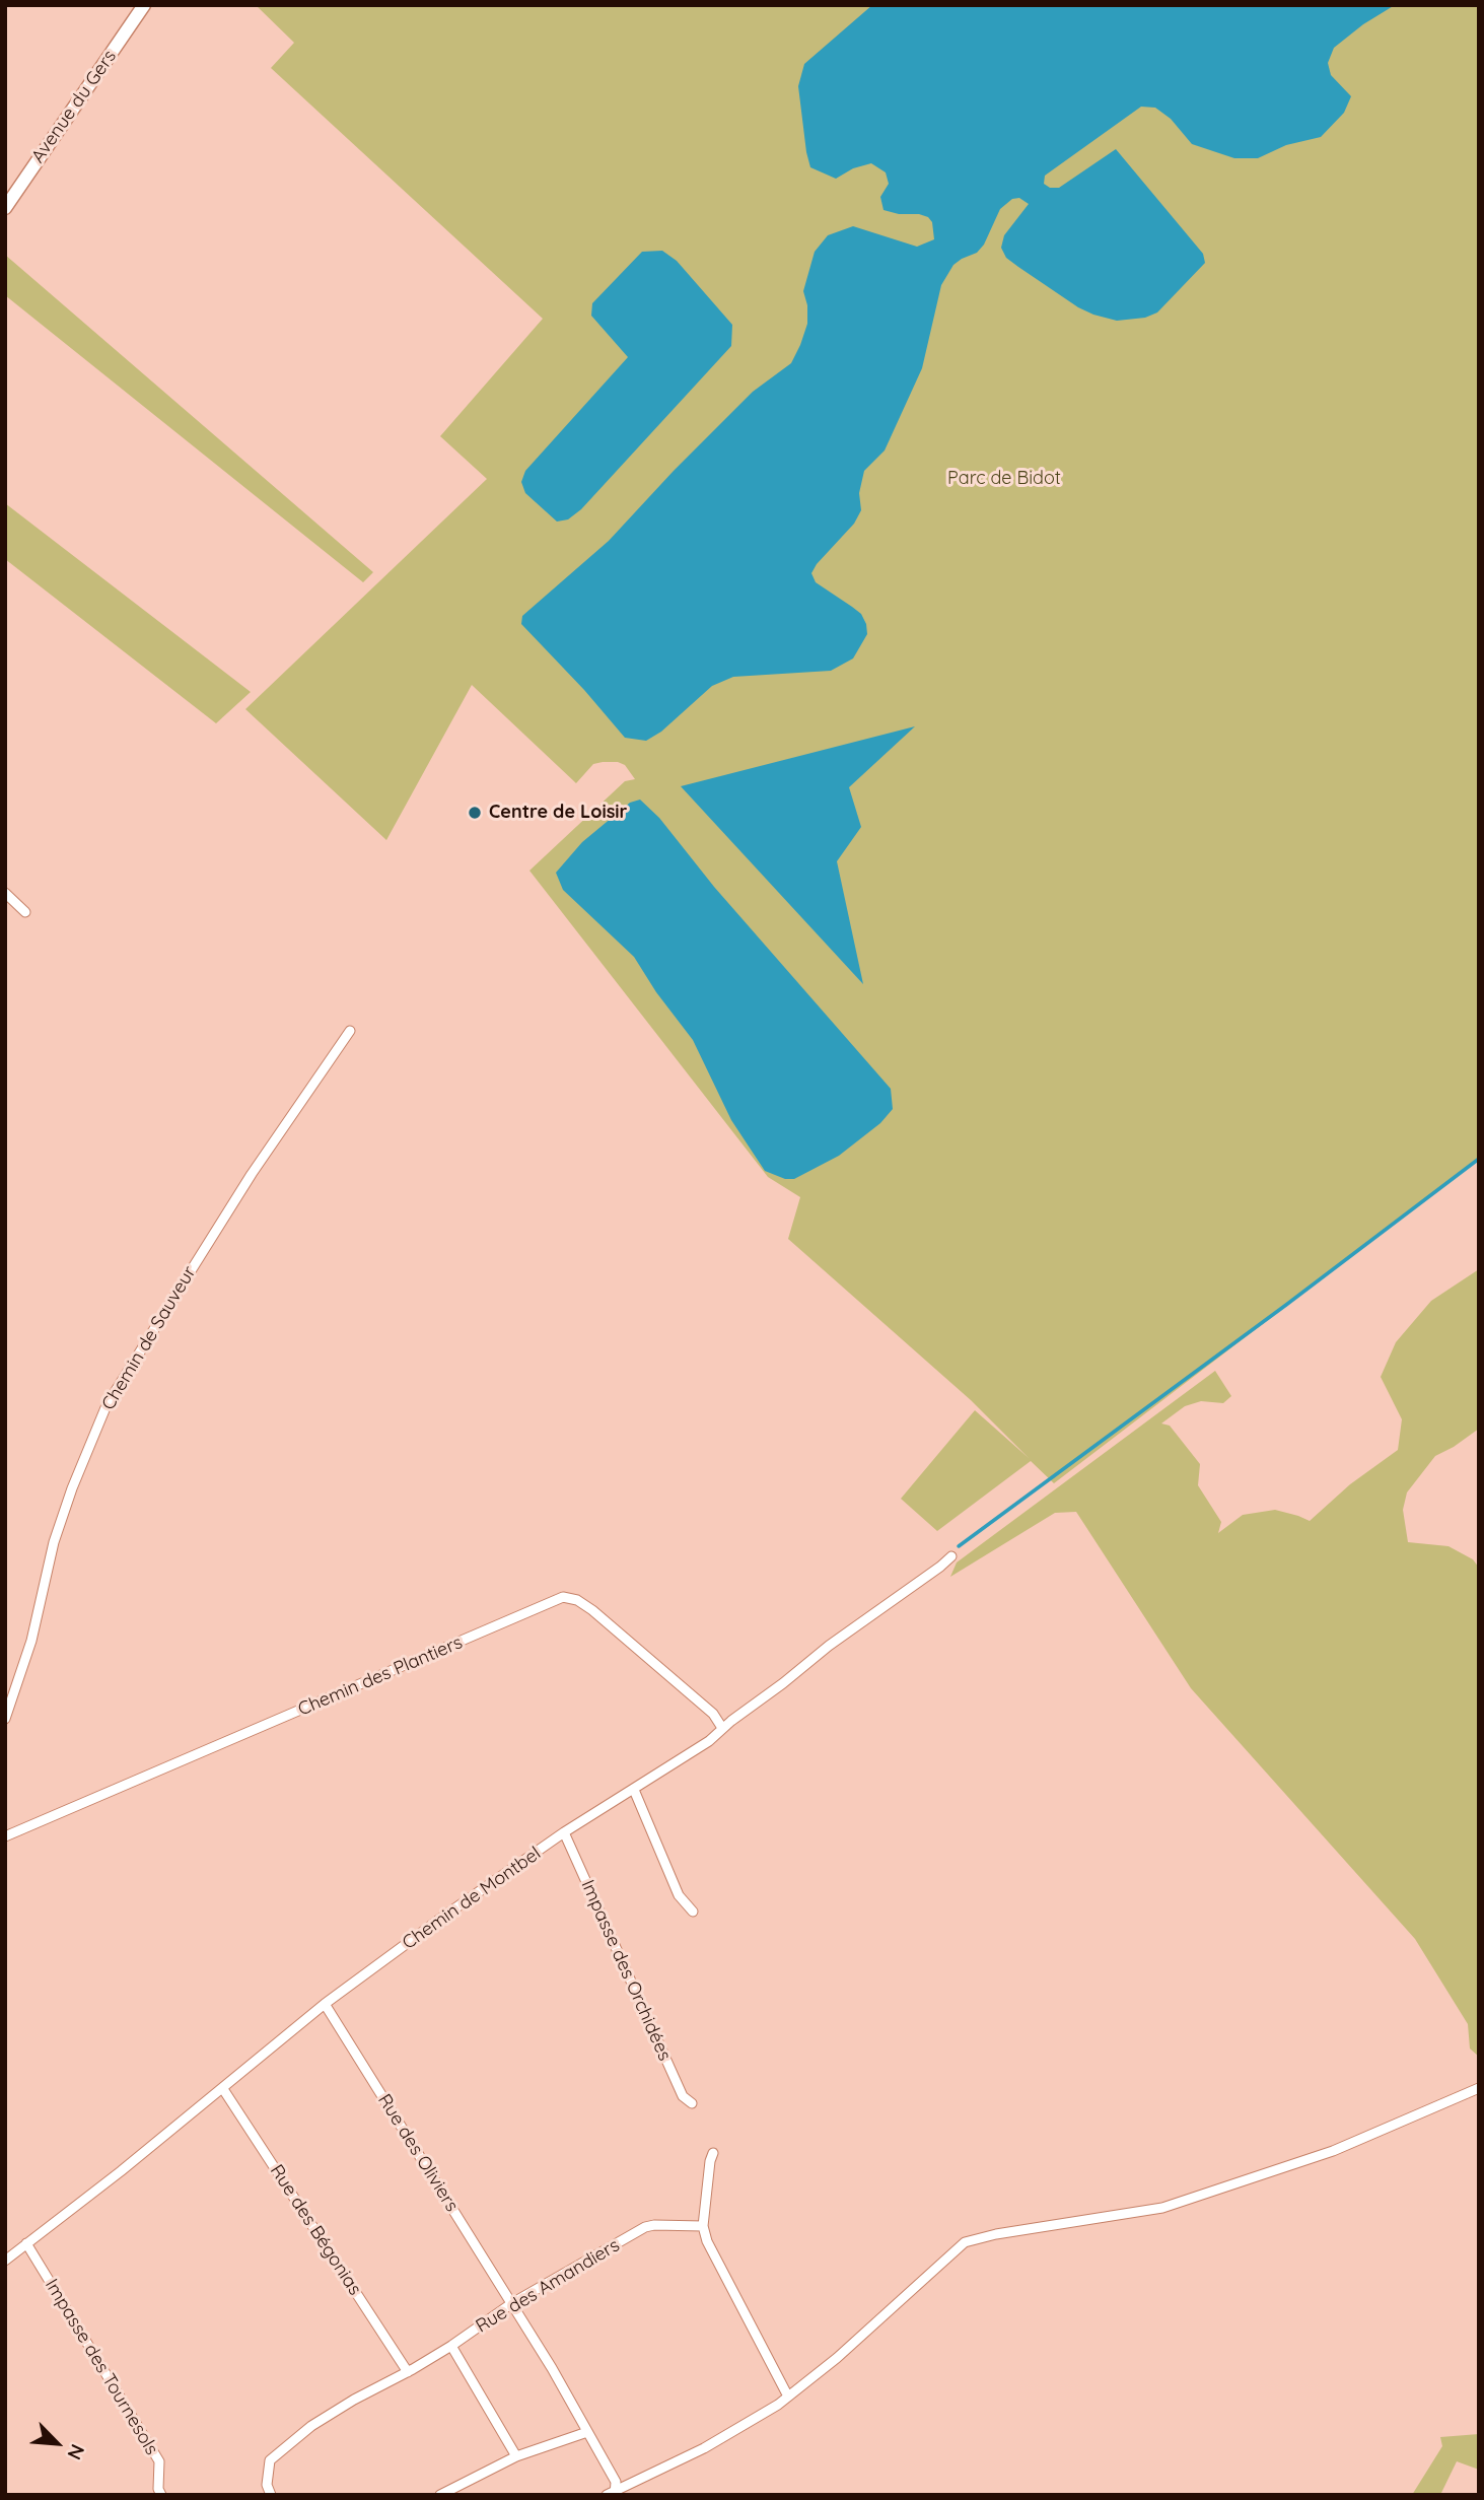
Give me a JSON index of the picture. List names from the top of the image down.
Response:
{
  "streets": {
    "main road": ["Avenue du Gers"],
    "street": [
      "Chemin de Sauveur",
      "Chemin des Plantiers",
      "Chemin de Montbel",
      "Impasse des Orchidées",
      "Rue des Oliviers",
      "Rue des Bégonias",
      "Rue des Amandiers",
      "Impasse des Tournesols"
    ]
  },
  "crossings": [
    ["Chemin des Plantiers", "Chemin de Montbel"],
    ["Chemin de Montbel", "Impasse des Orchidées"],
    ["Chemin de Montbel", "Rue des Oliviers"],
    ["Chemin de Montbel", "Rue des Bégonias"],
    ["Chemin de Montbel", "Impasse des Tournesols"],
    ["Rue des Oliviers", "Rue des Amandiers"],
    ["Rue des Bégonias", "Rue des Amandiers"]
  ],
  "parks": ["Parc de Bidot"],
  "places": ["Centre de Loisir"],
  "north": "bottom right"
}
